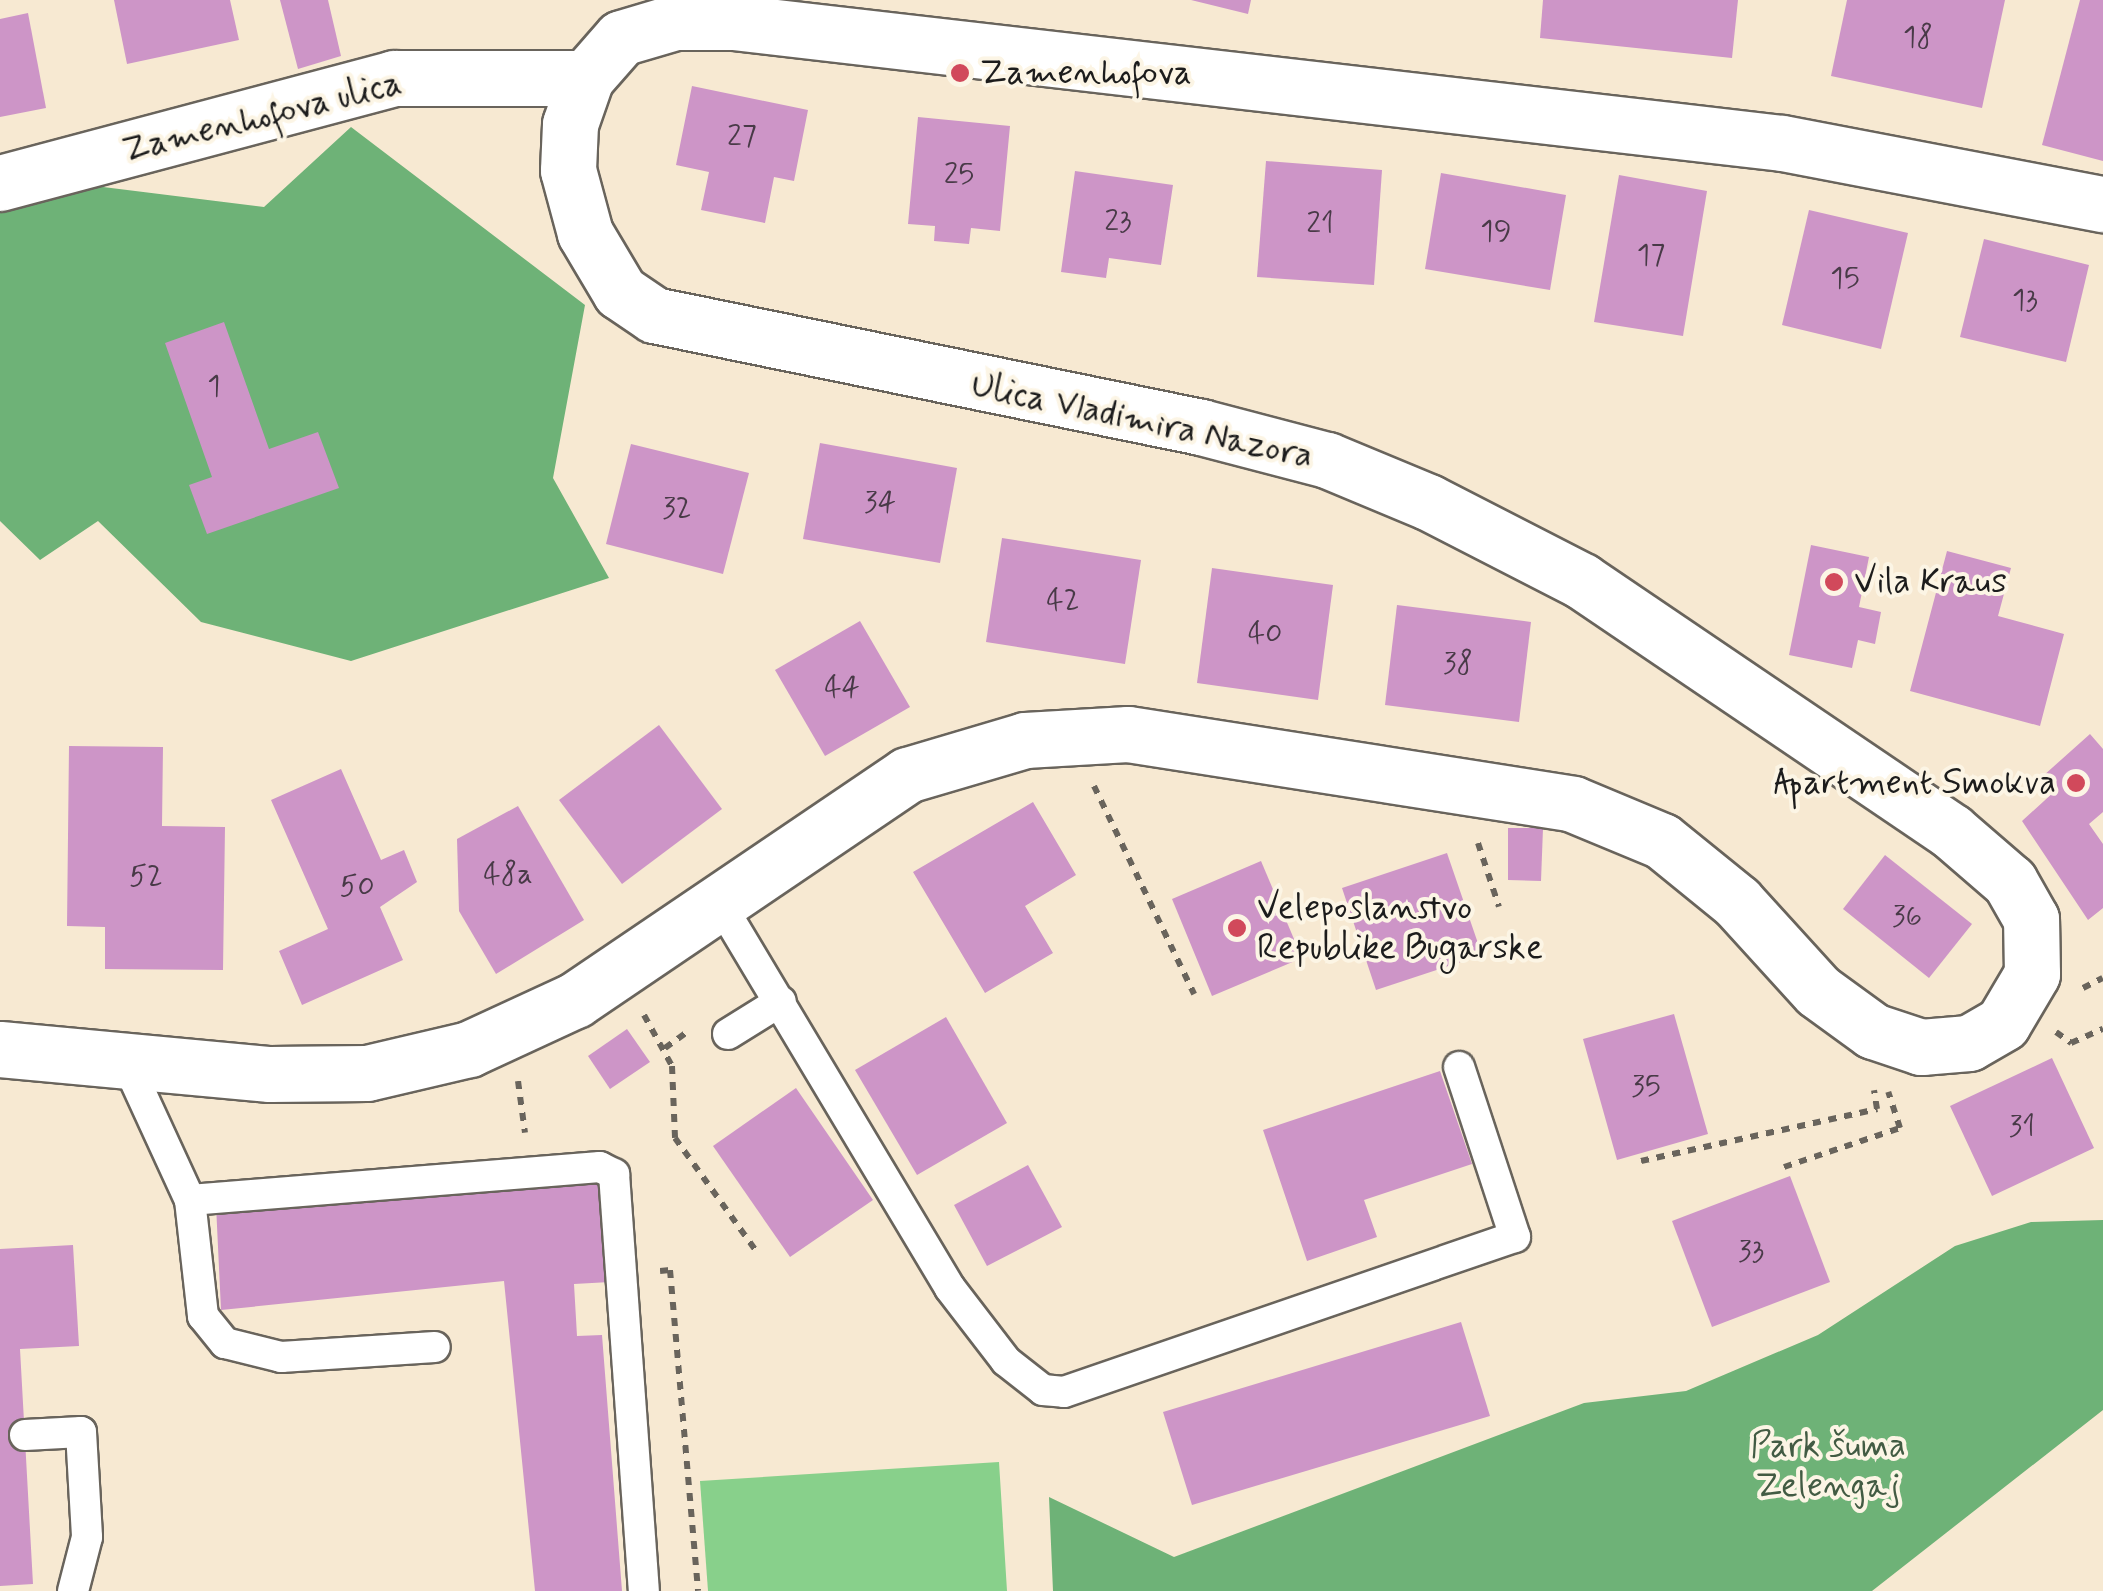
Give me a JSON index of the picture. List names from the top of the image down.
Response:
{
  "streets": {
    "street": ["Zamenhofova ulica", "Ulica Vladimira Nazora"]
  },
  "crossings": [
    ["Zamenhofova ulica", "Ulica Vladimira Nazora"]
  ],
  "parks": ["Park šuma Zelengaj"],
  "places": [
    "Zamenhofova",
    "Vila Kraus",
    "Apartment Smokva",
    "Veleposlanstvo Republike Bugarske"
  ],
  "house_numbers": [
    "18",
    "27",
    "25",
    "23",
    "21",
    "19",
    "17",
    "15",
    "13",
    "1",
    "34",
    "32",
    "42",
    "40",
    "38",
    "44",
    "48a",
    "52",
    "50",
    "36",
    "35",
    "31",
    "33"
  ]
}
